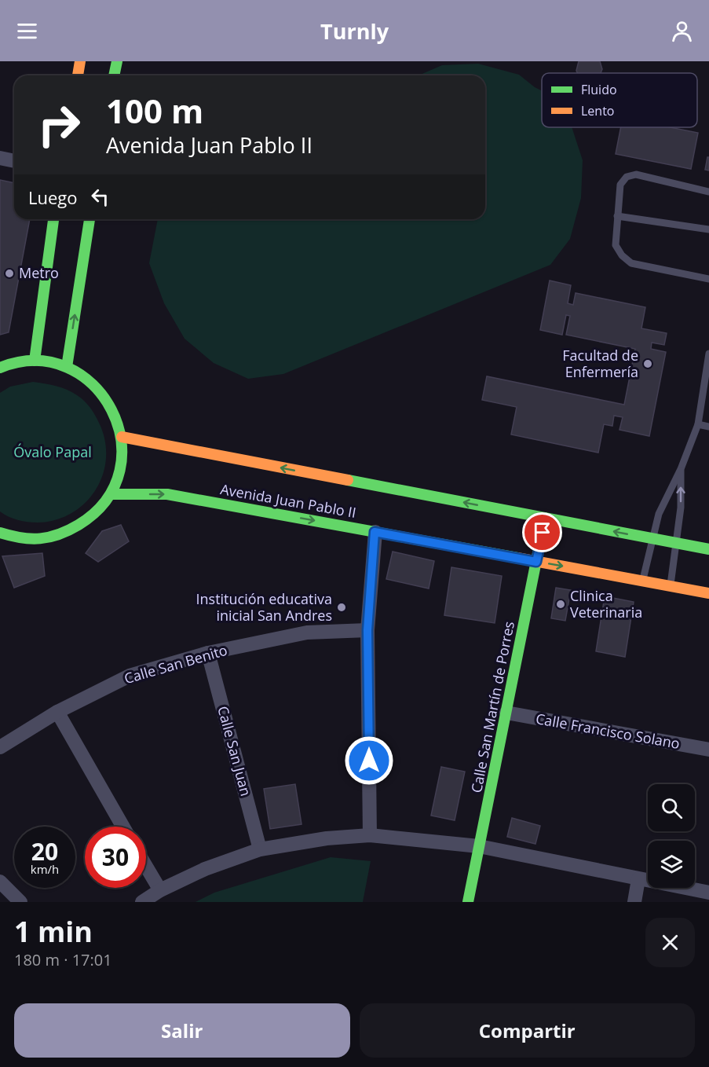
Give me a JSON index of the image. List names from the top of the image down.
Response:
{
  "streets": {
    "main road": ["Avenida Juan Pablo II", "Calle San Martín de Porres"],
    "street": ["Calle San Benito", "Calle Francisco Solano", "Calle San Juan"]
  },
  "crossings": [
    ["Avenida Juan Pablo II", "Calle San Martín de Porres"],
    ["Calle San Benito", "Calle San Juan"],
    ["Calle San Martín de Porres", "Calle Francisco Solano"]
  ],
  "parks": ["Óvalo Papal"],
  "places": [
    "Metro",
    "Facultad de Enfermería",
    "Clinica Veterinaria",
    "Institución educativa inicial San Andres"
  ],
  "legend": ["Fluido", "Lento"],
  "page": {
    "header": "Turnly",
    "turn": ["100 m", "Avenida Juan Pablo II"],
    "then": "Luego",
    "speed": "20 km/h",
    "limit": "30",
    "heading": ["1 min", "180 m · 17:01"],
    "buttons": ["Salir", "Compartir"]
  }
}
